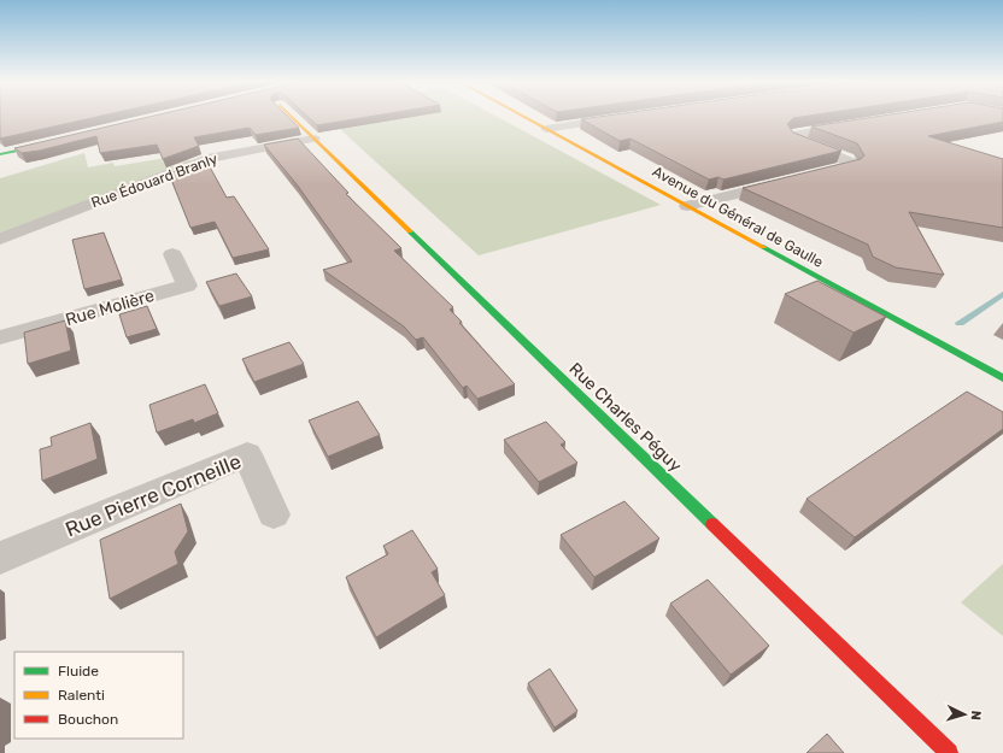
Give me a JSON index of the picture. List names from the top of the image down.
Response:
{
  "streets": {
    "street": [
      "Rue Édouard Branly",
      "Avenue du Général de Gaulle",
      "Rue Molière",
      "Rue Charles Péguy",
      "Rue Pierre Corneille"
    ]
  },
  "crossings": [
    ["Rue Édouard Branly", "Rue Charles Péguy"]
  ],
  "legend": ["Fluide", "Ralenti", "Bouchon"],
  "north": "right"
}
